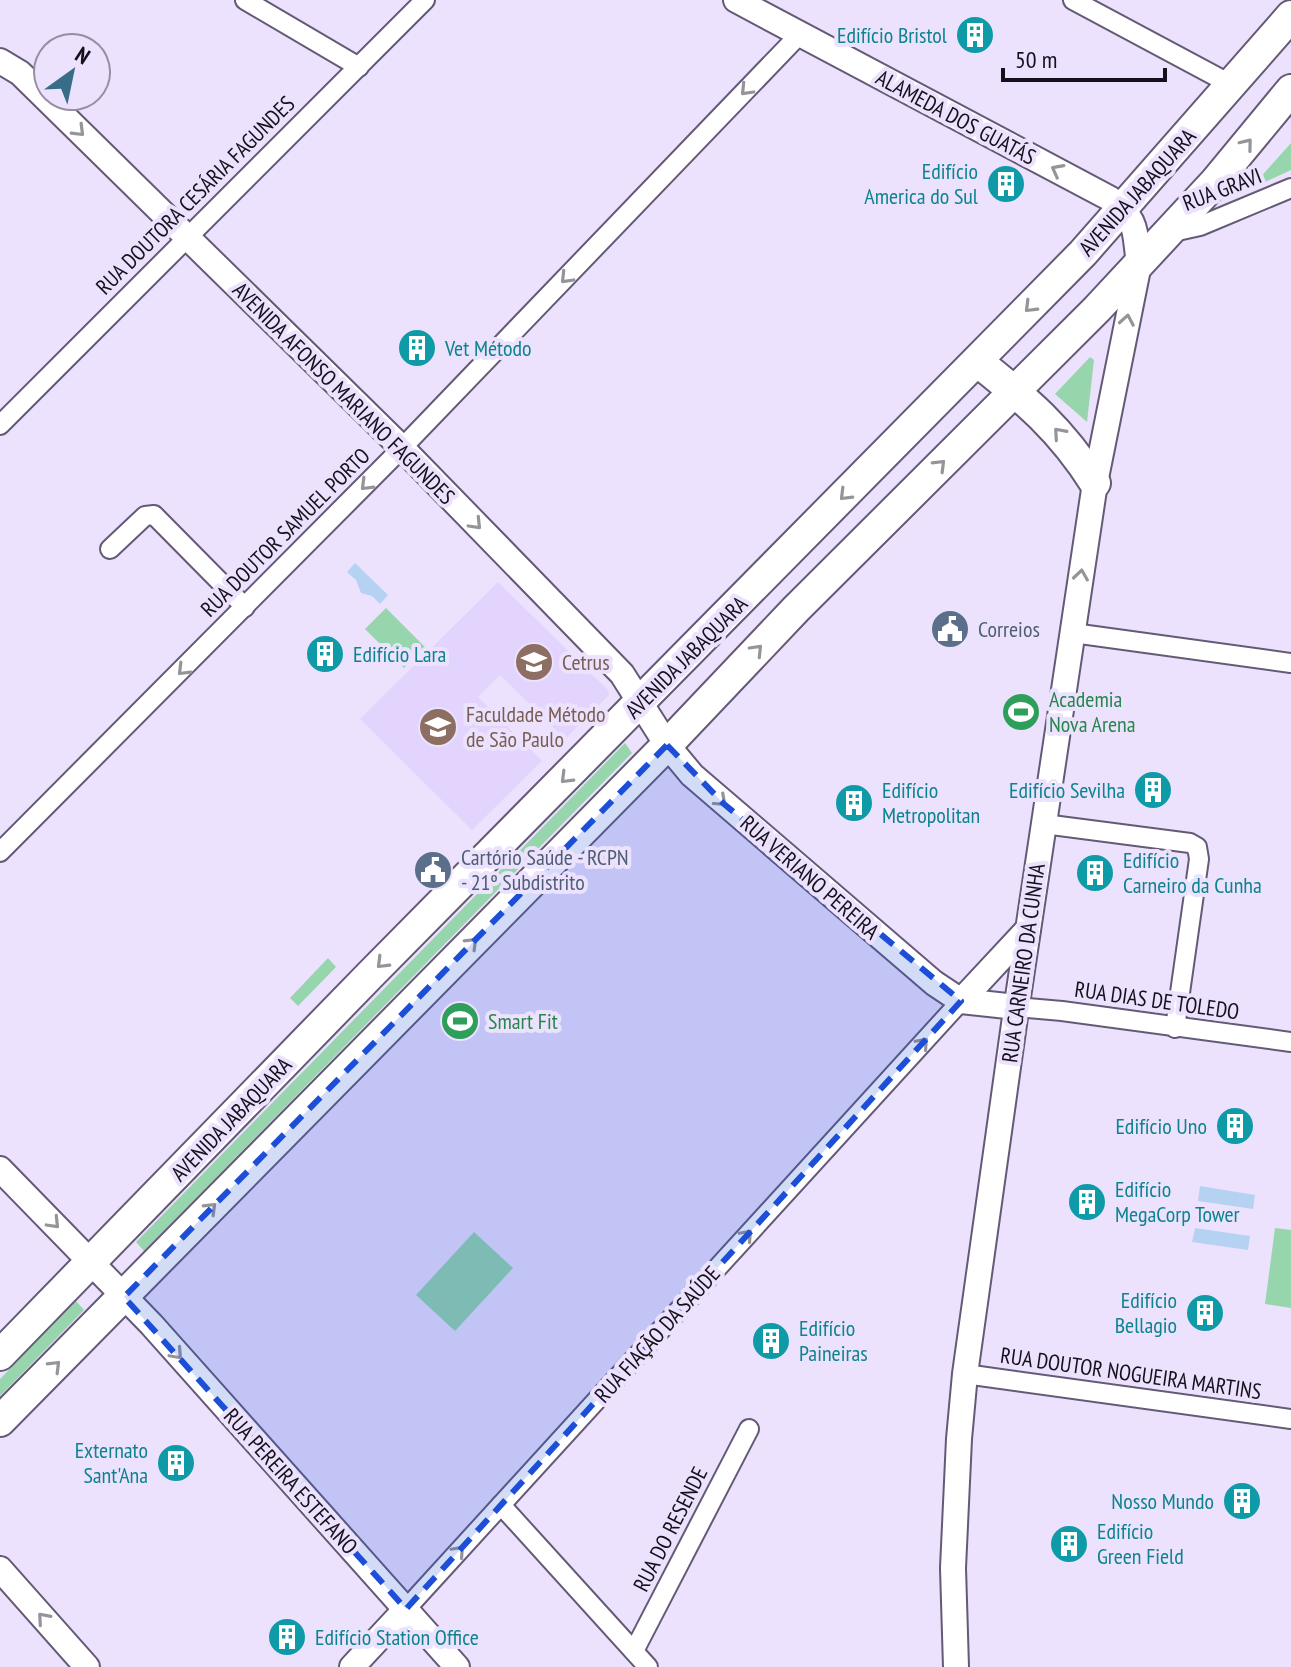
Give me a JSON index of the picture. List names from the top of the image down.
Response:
{
  "streets": {
    "main road": ["AVENIDA JABAQUARA"],
    "street": [
      "ALAMEDA DOS GUATÁS",
      "RUA GRAVI",
      "RUA DOUTORA CESÁRIA FAGUNDES",
      "AVENIDA AFONSO MARIANO FAGUNDES",
      "RUA DOUTOR SAMUEL PORTO",
      "RUA VERIANO PEREIRA",
      "RUA CARNEIRO DA CUNHA",
      "RUA DIAS DE TOLEDO",
      "RUA FIAÇÃO DA SAÚDE",
      "RUA DOUTOR NOGUEIRA MARTINS",
      "RUA PEREIRA ESTEFANO",
      "RUA DO RESENDE"
    ]
  },
  "crossings": [
    ["ALAMEDA DOS GUATÁS", "AVENIDA JABAQUARA"],
    ["ALAMEDA DOS GUATÁS", "RUA DOUTOR SAMUEL PORTO"],
    ["RUA GRAVI", "AVENIDA JABAQUARA"],
    ["AVENIDA JABAQUARA", "AVENIDA AFONSO MARIANO FAGUNDES"],
    ["AVENIDA JABAQUARA", "RUA VERIANO PEREIRA"],
    ["AVENIDA JABAQUARA", "RUA CARNEIRO DA CUNHA"],
    ["AVENIDA JABAQUARA", "RUA PEREIRA ESTEFANO"],
    ["RUA DOUTORA CESÁRIA FAGUNDES", "AVENIDA AFONSO MARIANO FAGUNDES"],
    ["AVENIDA AFONSO MARIANO FAGUNDES", "RUA DOUTOR SAMUEL PORTO"],
    ["AVENIDA AFONSO MARIANO FAGUNDES", "RUA VERIANO PEREIRA"],
    ["RUA VERIANO PEREIRA", "RUA CARNEIRO DA CUNHA"],
    ["RUA VERIANO PEREIRA", "RUA FIAÇÃO DA SAÚDE"],
    ["RUA CARNEIRO DA CUNHA", "RUA DIAS DE TOLEDO"],
    ["RUA CARNEIRO DA CUNHA", "RUA DOUTOR NOGUEIRA MARTINS"],
    ["RUA FIAÇÃO DA SAÚDE", "RUA PEREIRA ESTEFANO"]
  ],
  "one_way": [
    "AVENIDA AFONSO MARIANO FAGUNDES",
    "RUA DOUTOR SAMUEL PORTO",
    "RUA VERIANO PEREIRA",
    "RUA FIAÇÃO DA SAÚDE",
    "RUA PEREIRA ESTEFANO"
  ],
  "places": {
    "building": [
      "Edifício Bristol",
      "Edifício America do Sul",
      "Vet Método",
      "Edifício Lara",
      "Edifício Sevilha",
      "Edifício Metropolitan",
      "Edifício Carneiro da Cunha",
      "Edifício Uno",
      "Edifício MegaCorp Tower",
      "Edifício Bellagio",
      "Edifício Paineiras",
      "Externato Sant'Ana",
      "Nosso Mundo",
      "Edifício Green Field",
      "Edifício Station Office"
    ],
    "public building": ["Correios", "Cartório Saúde - RCPN - 21º Subdistrito"],
    "school or university": ["Cetrus", "Faculdade Método de São Paulo"],
    "sports": ["Academia Nova Arena", "Smart Fit"]
  },
  "scale_bar": "50 m",
  "north": "top right"
}
